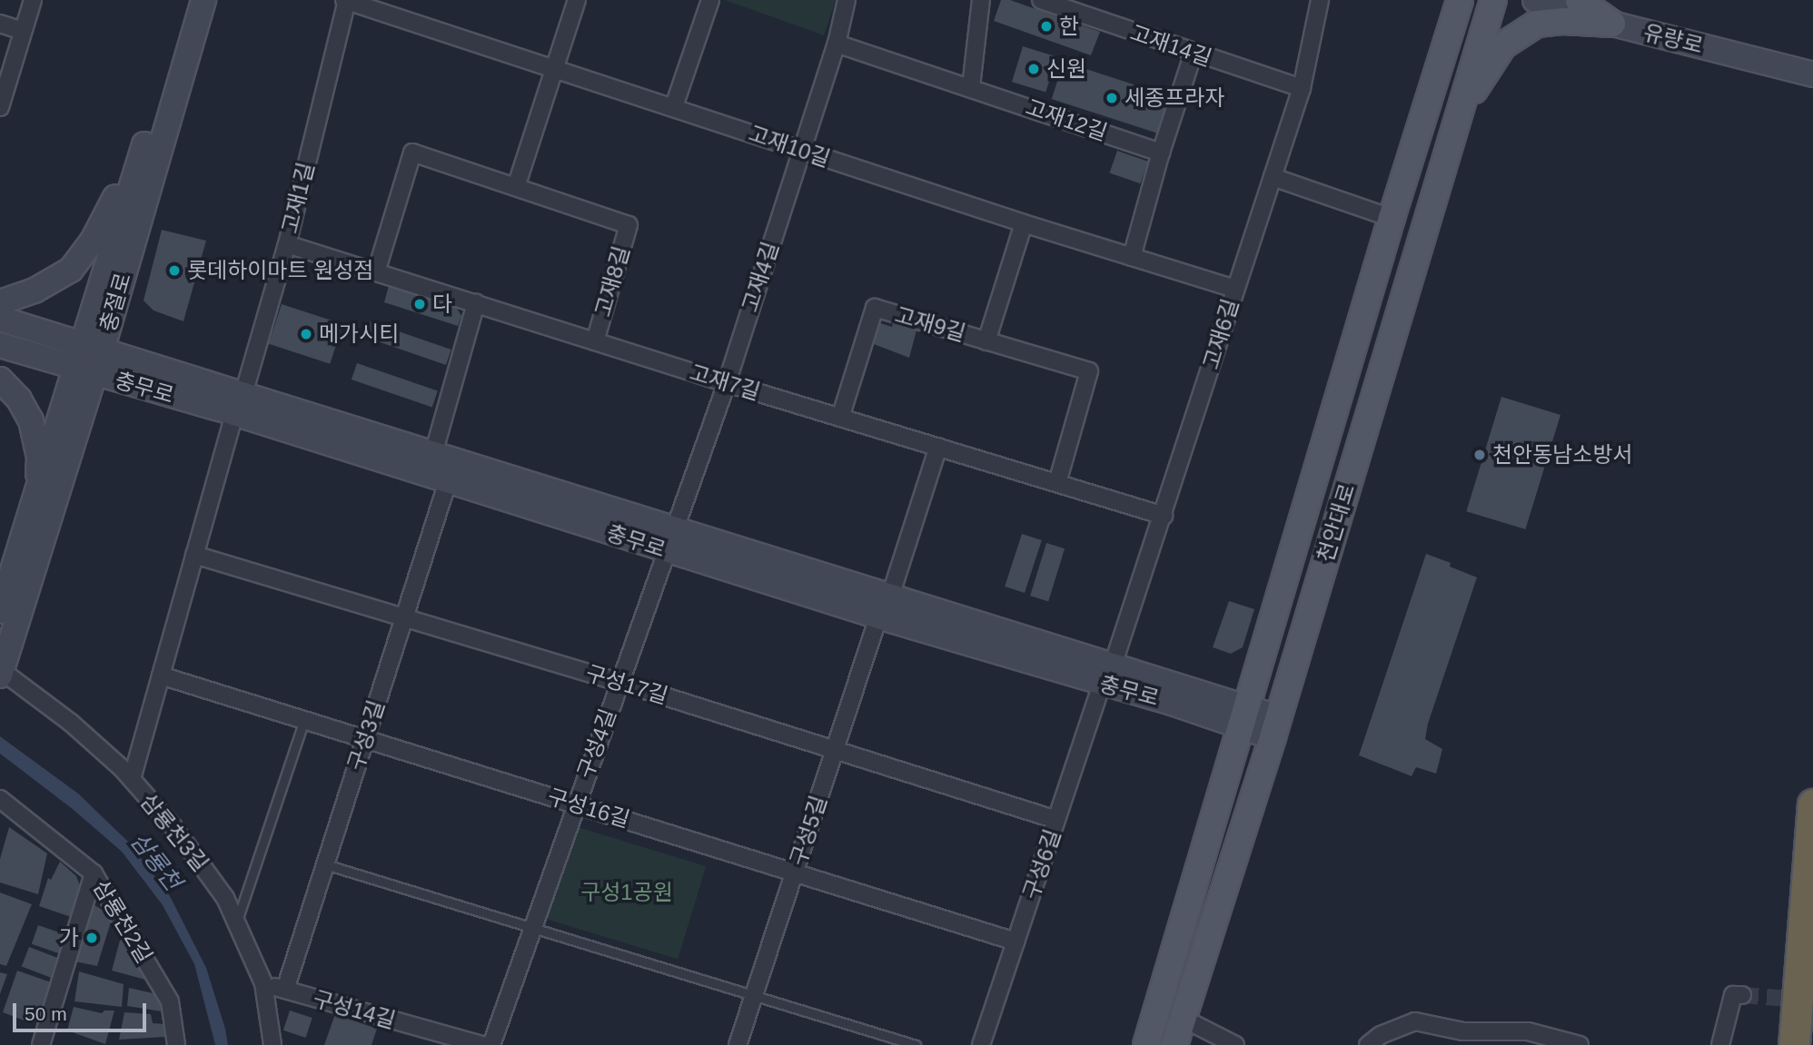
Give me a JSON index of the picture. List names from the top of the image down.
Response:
{
  "streets": {
    "main road": ["천안대로"],
    "street": [
      "유량로",
      "고재14길",
      "고재12길",
      "고재10길",
      "고재1길",
      "고재4길",
      "고재8길",
      "충절로",
      "고재9길",
      "고재6길",
      "고재7길",
      "충무로",
      "구성17길",
      "구성3길",
      "구성4길",
      "구성16길",
      "구성5길",
      "삼룡천3길",
      "구성6길",
      "삼룡천2길",
      "구성14길"
    ]
  },
  "crossings": [
    ["고재14길", "고재6길"],
    ["고재12길", "고재4길"],
    ["고재10길", "고재1길"],
    ["고재10길", "고재4길"],
    ["고재10길", "고재9길"],
    ["고재10길", "고재6길"],
    ["고재1길", "고재7길"],
    ["고재1길", "충무로"],
    ["고재4길", "고재7길"],
    ["고재4길", "충무로"],
    ["고재4길", "구성4길"],
    ["고재8길", "고재7길"],
    ["충절로", "충무로"],
    ["충절로", "삼룡천3길"],
    ["고재9길", "고재7길"],
    ["고재6길", "고재7길"],
    ["고재6길", "충무로"],
    ["고재6길", "구성6길"],
    ["충무로", "천안대로"],
    ["충무로", "구성3길"],
    ["충무로", "구성4길"],
    ["충무로", "구성5길"],
    ["충무로", "구성6길"],
    ["구성17길", "구성3길"],
    ["구성17길", "구성4길"],
    ["구성17길", "구성5길"],
    ["구성17길", "구성6길"],
    ["구성3길", "구성16길"],
    ["구성3길", "구성14길"],
    ["구성4길", "구성16길"],
    ["구성16길", "구성5길"],
    ["구성16길", "구성6길"],
    ["삼룡천3길", "구성14길"]
  ],
  "water": ["삼룡천"],
  "parks": ["구성1공원"],
  "places": [
    "한",
    "신원",
    "세종프라자",
    "롯데하이마트 원성점",
    "다",
    "메가시티",
    "천안동남소방서",
    "가"
  ],
  "scale_bar": "50 m"
}
